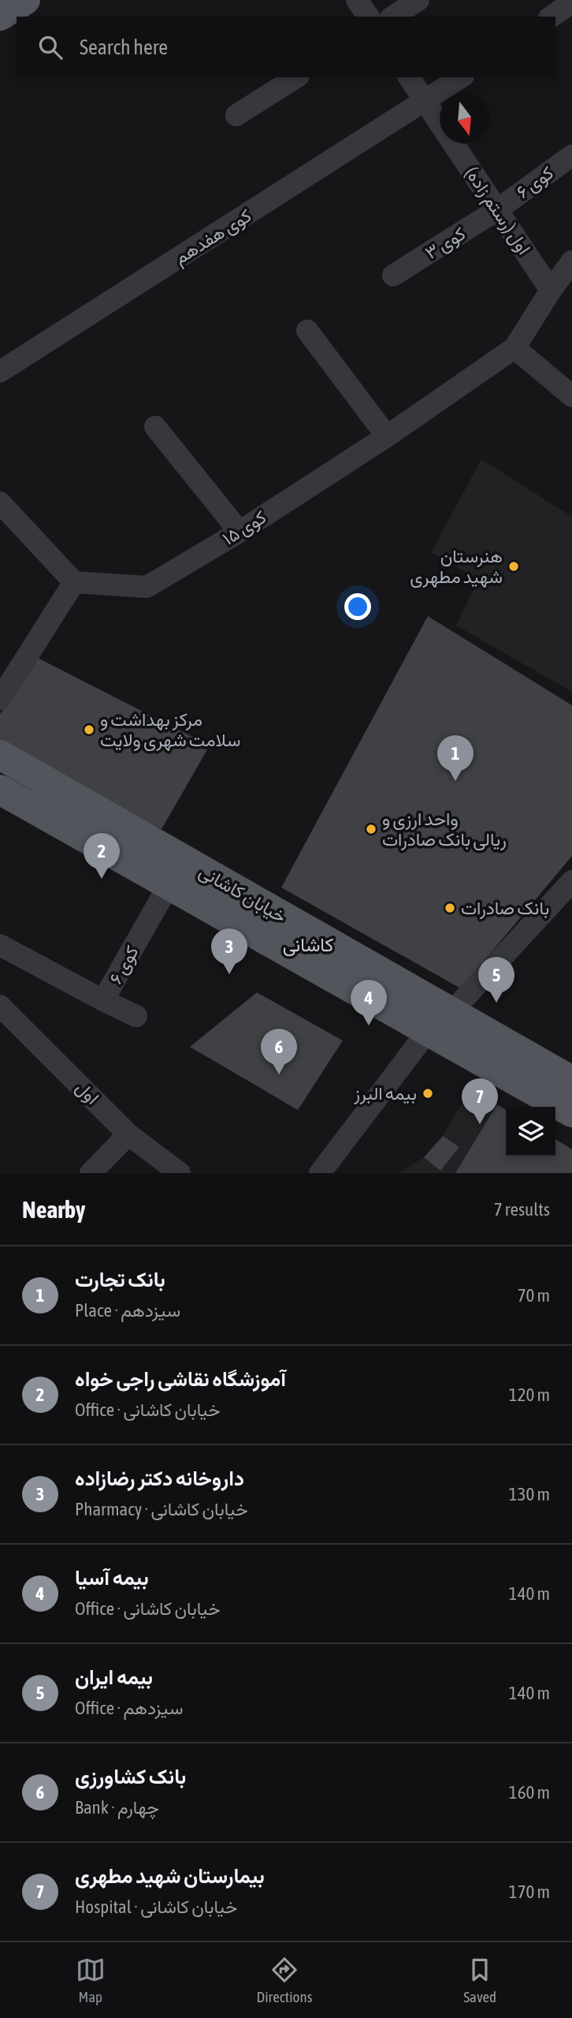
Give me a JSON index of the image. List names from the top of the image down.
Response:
{
  "streets": {
    "main road": ["خیابان کاشانی"],
    "street": [
      "کوی ۶",
      "اول (رستم زاده)",
      "کوی هفدهم",
      "کوی ۳",
      "کوی ۱۵",
      "اول"
    ]
  },
  "crossings": [
    ["کوی ۶", "اول (رستم زاده)"],
    ["کوی ۶", "کوی ۳"],
    ["کوی ۶", "خیابان کاشانی"],
    ["اول (رستم زاده)", "کوی هفدهم"],
    ["اول (رستم زاده)", "کوی ۳"]
  ],
  "districts": ["کاشانی"],
  "places": [
    "هنرستان شهید مطهری",
    "مرکز بهداشت و سلامت شهری ولایت",
    "واحد ارزی و ریالی بانک صادرات",
    "بانک صادرات",
    "بیمه البرز"
  ],
  "north": "bottom",
  "page": {
    "search": "Search here",
    "pins": [
      "1",
      "2",
      "3",
      "5",
      "4",
      "6",
      "7"
    ],
    "heading": ["Nearby", "7 results"],
    "list": [
      {
        "mark": "1",
        "name": "بانک تجارت",
        "note": "Place · سیزدهم",
        "value": "70 m"
      },
      {
        "mark": "2",
        "name": "آموزشگاه نقاشی راجی خواه",
        "note": "Office · خیابان کاشانی",
        "value": "120 m"
      },
      {
        "mark": "3",
        "name": "داروخانه دکتر رضازاده",
        "note": "Pharmacy · خیابان کاشانی",
        "value": "130 m"
      },
      {
        "mark": "4",
        "name": "بیمه آسیا",
        "note": "Office · خیابان کاشانی",
        "value": "140 m"
      },
      {
        "mark": "5",
        "name": "بیمه ایران",
        "note": "Office · سیزدهم",
        "value": "140 m"
      },
      {
        "mark": "6",
        "name": "بانک کشاورزی",
        "note": "Bank · چهارم",
        "value": "160 m"
      },
      {
        "mark": "7",
        "name": "بیمارستان شهید مطهری",
        "note": "Hospital · خیابان کاشانی",
        "value": "170 m"
      }
    ],
    "nav": ["Map", "Directions", "Saved"]
  }
}
